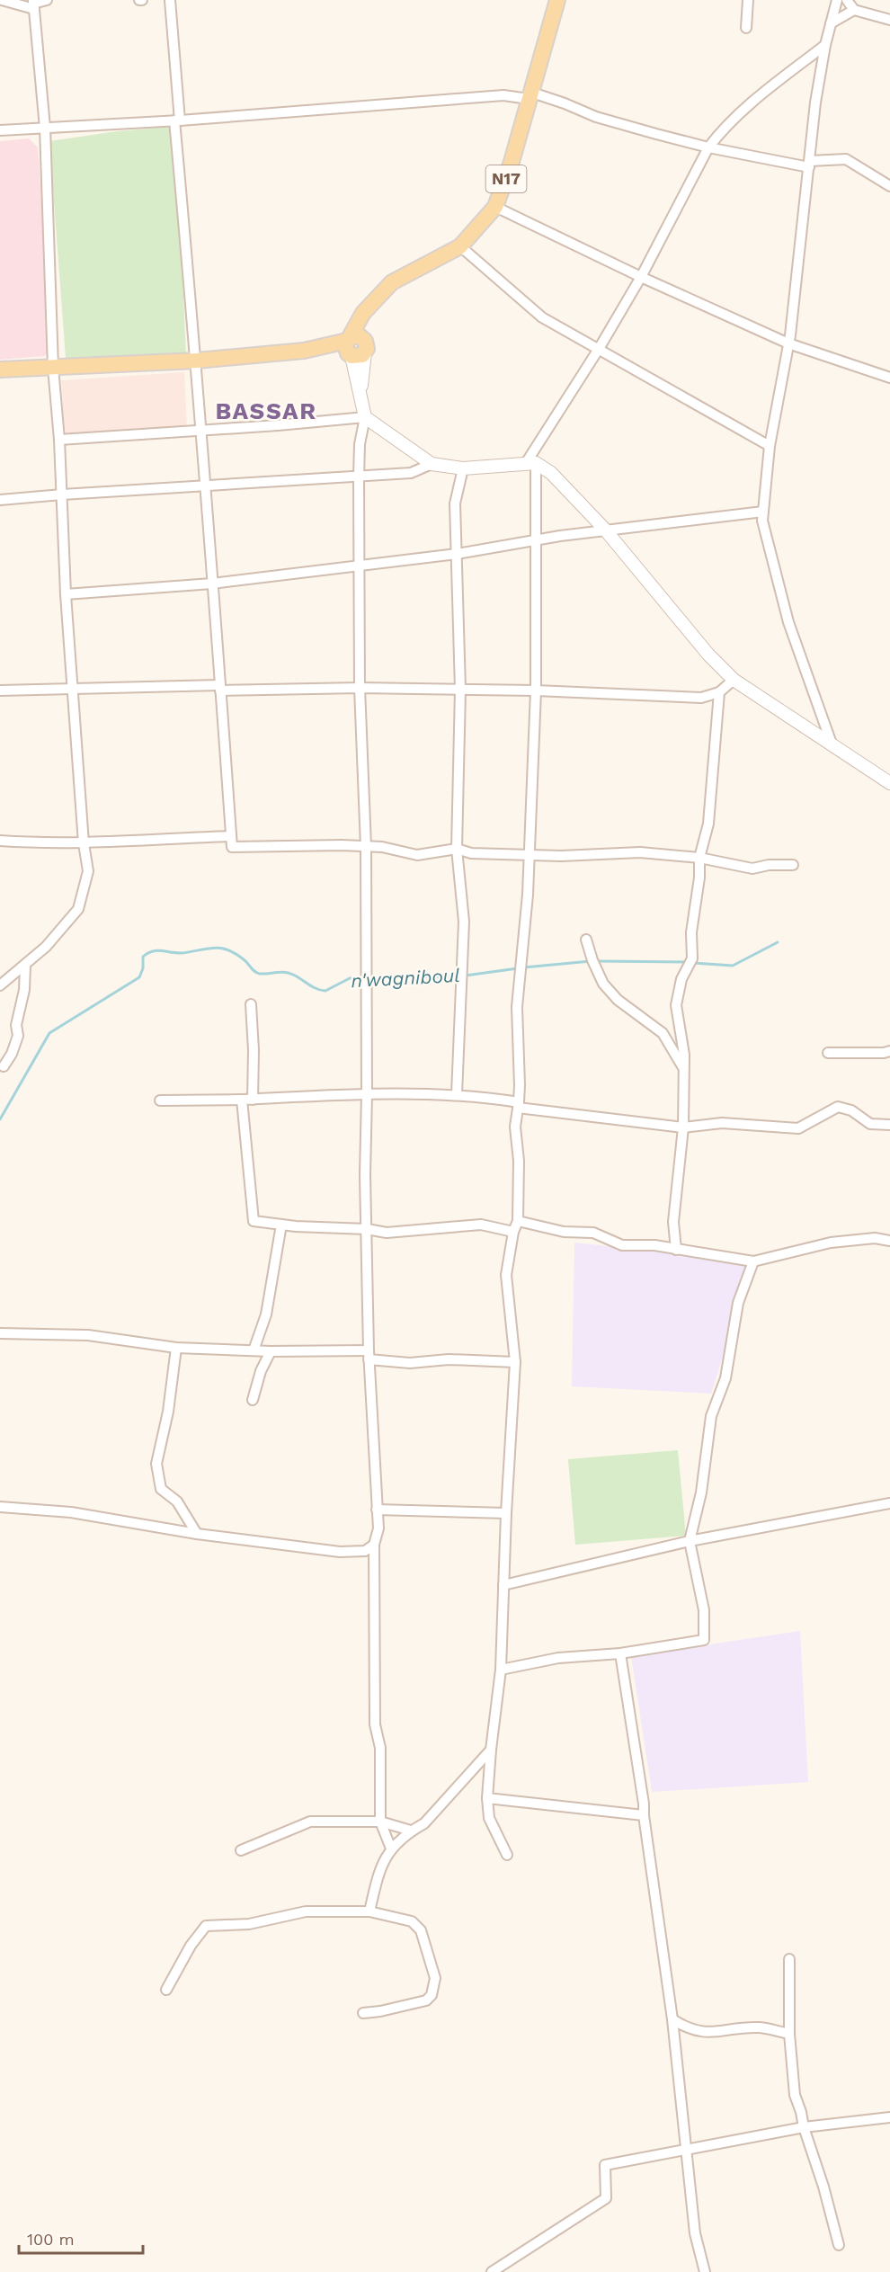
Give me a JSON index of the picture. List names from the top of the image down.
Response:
{
  "streets": {
    "main road": ["N17"]
  },
  "districts": ["BASSAR"],
  "water": ["n'wagniboul"],
  "scale_bar": "100 m"
}
